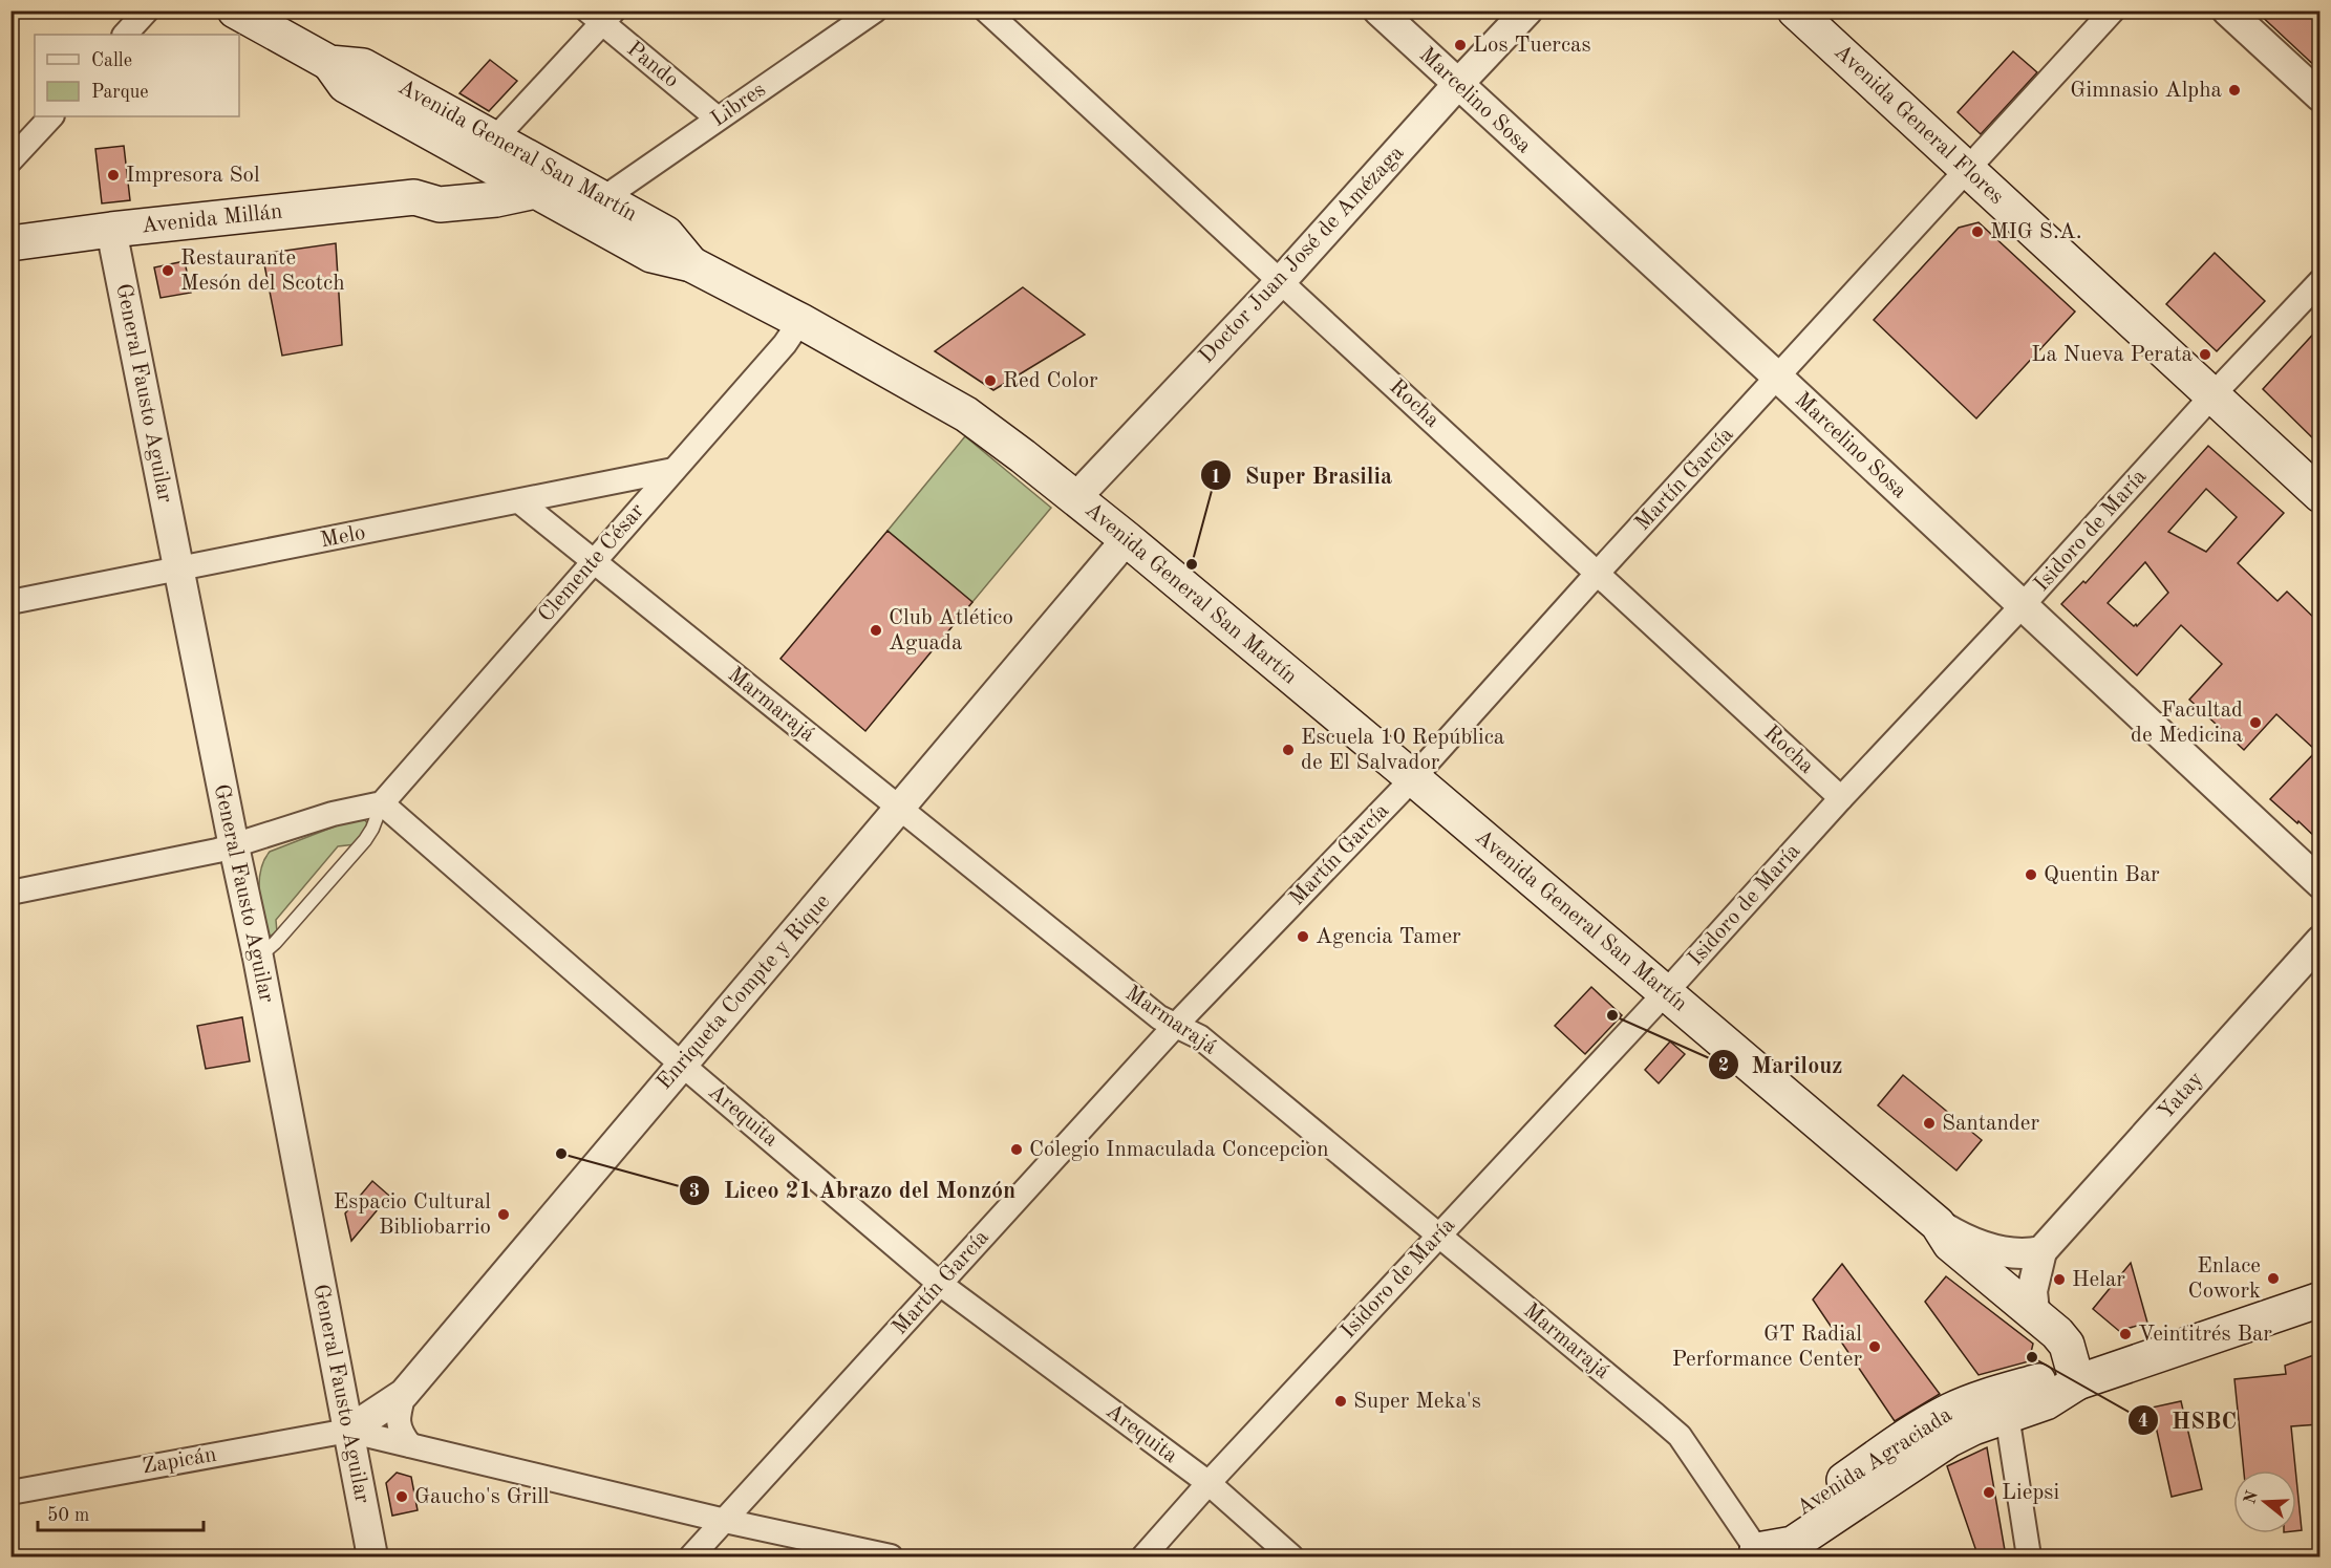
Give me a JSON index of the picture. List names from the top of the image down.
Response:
{
  "streets": {
    "main road": [
      "Avenida General Flores",
      "Avenida General San Martín",
      "Avenida Millán",
      "Avenida Agraciada"
    ],
    "street": [
      "Pando",
      "Marcelino Sosa",
      "Libres",
      "Doctor Juan José de Amézaga",
      "General Fausto Aguilar",
      "Rocha",
      "Martín García",
      "Isidoro de María",
      "Melo",
      "Clemente César",
      "Marmarajá",
      "Enriqueta Compte y Rique",
      "Yatay",
      "Arequita",
      "Zapicán"
    ]
  },
  "crossings": [
    ["Pando", "Libres"],
    ["Marcelino Sosa", "Doctor Juan José de Amézaga"],
    ["Marcelino Sosa", "Martín García"],
    ["Marcelino Sosa", "Isidoro de María"],
    ["Libres", "Avenida General San Martín"],
    ["Avenida General Flores", "Martín García"],
    ["Avenida General Flores", "Isidoro de María"],
    ["Avenida General San Martín", "Avenida Millán"],
    ["Avenida General San Martín", "Doctor Juan José de Amézaga"],
    ["Avenida General San Martín", "Martín García"],
    ["Avenida General San Martín", "Isidoro de María"],
    ["Avenida General San Martín", "Clemente César"],
    ["Avenida General San Martín", "Enriqueta Compte y Rique"],
    ["Avenida General San Martín", "Yatay"],
    ["Avenida General San Martín", "Avenida Agraciada"],
    ["Avenida Millán", "General Fausto Aguilar"],
    ["Doctor Juan José de Amézaga", "Rocha"],
    ["General Fausto Aguilar", "Melo"],
    ["General Fausto Aguilar", "Clemente César"],
    ["General Fausto Aguilar", "Enriqueta Compte y Rique"],
    ["General Fausto Aguilar", "Zapicán"],
    ["Rocha", "Martín García"],
    ["Rocha", "Isidoro de María"],
    ["Martín García", "Marmarajá"],
    ["Martín García", "Arequita"],
    ["Isidoro de María", "Marmarajá"],
    ["Isidoro de María", "Arequita"],
    ["Melo", "Clemente César"],
    ["Melo", "Marmarajá"],
    ["Clemente César", "Marmarajá"],
    ["Clemente César", "Arequita"],
    ["Marmarajá", "Enriqueta Compte y Rique"],
    ["Marmarajá", "Avenida Agraciada"],
    ["Enriqueta Compte y Rique", "Arequita"],
    ["Enriqueta Compte y Rique", "Zapicán"]
  ],
  "places": [
    "Los Tuercas",
    "Gimnasio Alpha",
    "Impresora Sol",
    "MIG S.A.",
    "Restaurante Mesón del Scotch",
    "La Nueva Perata",
    "Red Color",
    "Super Brasilia",
    "Club Atlético Aguada",
    "Facultad de Medicina",
    "Escuela 10 República de El Salvador",
    "Quentin Bar",
    "Agencia Tamer",
    "Marilouz",
    "Santander",
    "Colegio Inmaculada Concepcion",
    "Liceo 21 Abrazo del Monzón",
    "Espacio Cultural Bibliobarrio",
    "Enlace Cowork",
    "Helar",
    "Veintitrés Bar",
    "GT Radial Performance Center",
    "HSBC",
    "Super Meka's",
    "Liepsi",
    "Gaucho's Grill"
  ],
  "legend": ["Calle", "Parque"],
  "scale_bar": "50 m",
  "north": "left"
}
